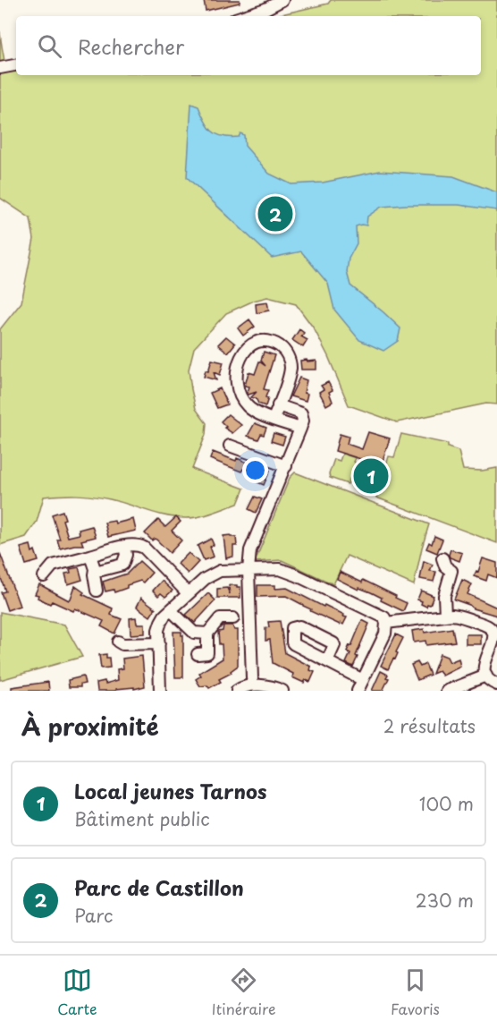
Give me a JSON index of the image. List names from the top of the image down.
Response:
{
  "page": {
    "search": "Rechercher",
    "pins": ["2", "1"],
    "heading": ["À proximité", "2 résultats"],
    "list": [
      {
        "mark": "1",
        "name": "Local jeunes Tarnos",
        "note": "Bâtiment public",
        "value": "100 m"
      },
      {
        "mark": "2",
        "name": "Parc de Castillon",
        "note": "Parc",
        "value": "230 m"
      }
    ],
    "nav": ["Carte", "Itinéraire", "Favoris"]
  }
}
